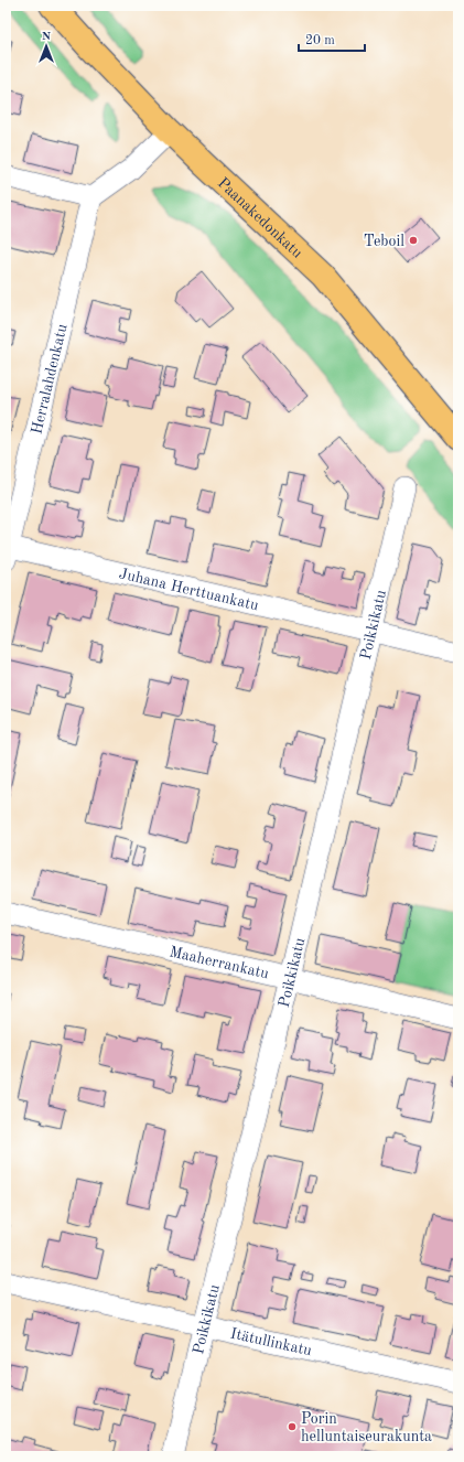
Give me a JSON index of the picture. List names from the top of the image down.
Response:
{
  "streets": {
    "main road": ["Paanakedonkatu"],
    "street": [
      "Herralahdenkatu",
      "Juhana Herttuankatu",
      "Poikkikatu",
      "Maaherrankatu",
      "Itätullinkatu"
    ]
  },
  "crossings": [
    ["Herralahdenkatu", "Juhana Herttuankatu"],
    ["Juhana Herttuankatu", "Poikkikatu"],
    ["Poikkikatu", "Maaherrankatu"],
    ["Poikkikatu", "Itätullinkatu"]
  ],
  "places": ["Teboil", "Porin helluntaiseurakunta"],
  "scale_bar": "20 m",
  "north": "top"
}
